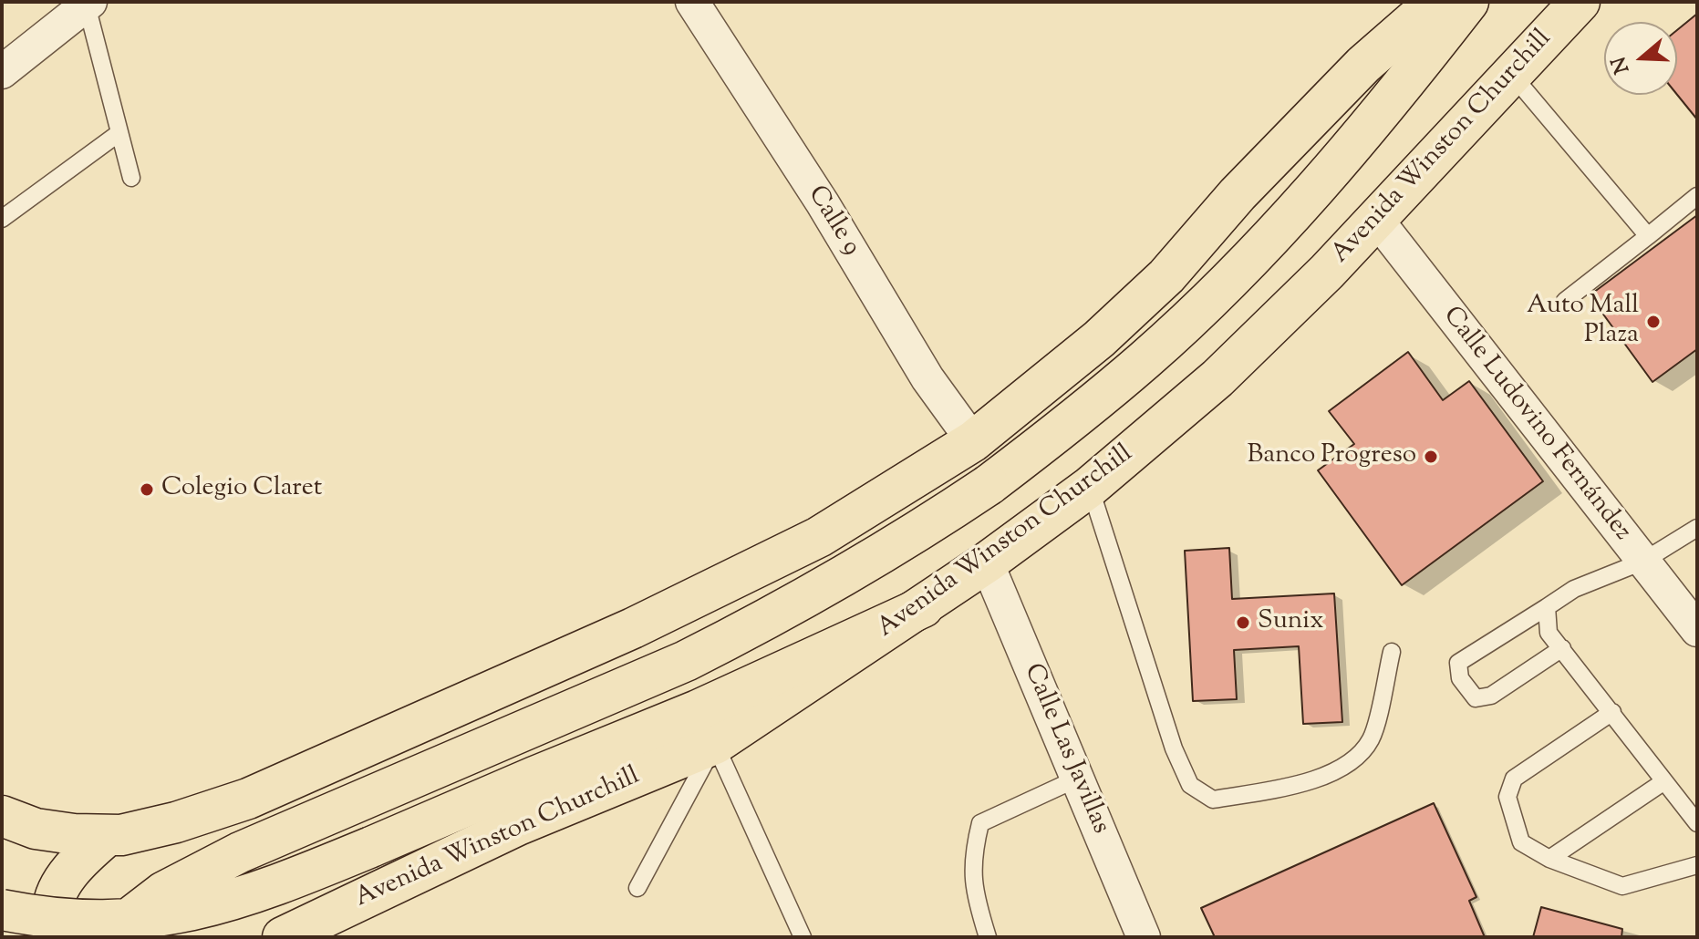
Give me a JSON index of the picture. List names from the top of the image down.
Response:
{
  "streets": {
    "main road": ["Avenida Winston Churchill"],
    "street": ["Calle 9", "Calle Ludovino Fernández", "Calle Las Javillas"]
  },
  "crossings": [
    ["Avenida Winston Churchill", "Calle Ludovino Fernández"],
    ["Avenida Winston Churchill", "Calle Las Javillas"]
  ],
  "places": [
    "Auto Mall Plaza",
    "Banco Progreso",
    "Colegio Claret",
    "Sunix"
  ],
  "north": "left"
}
